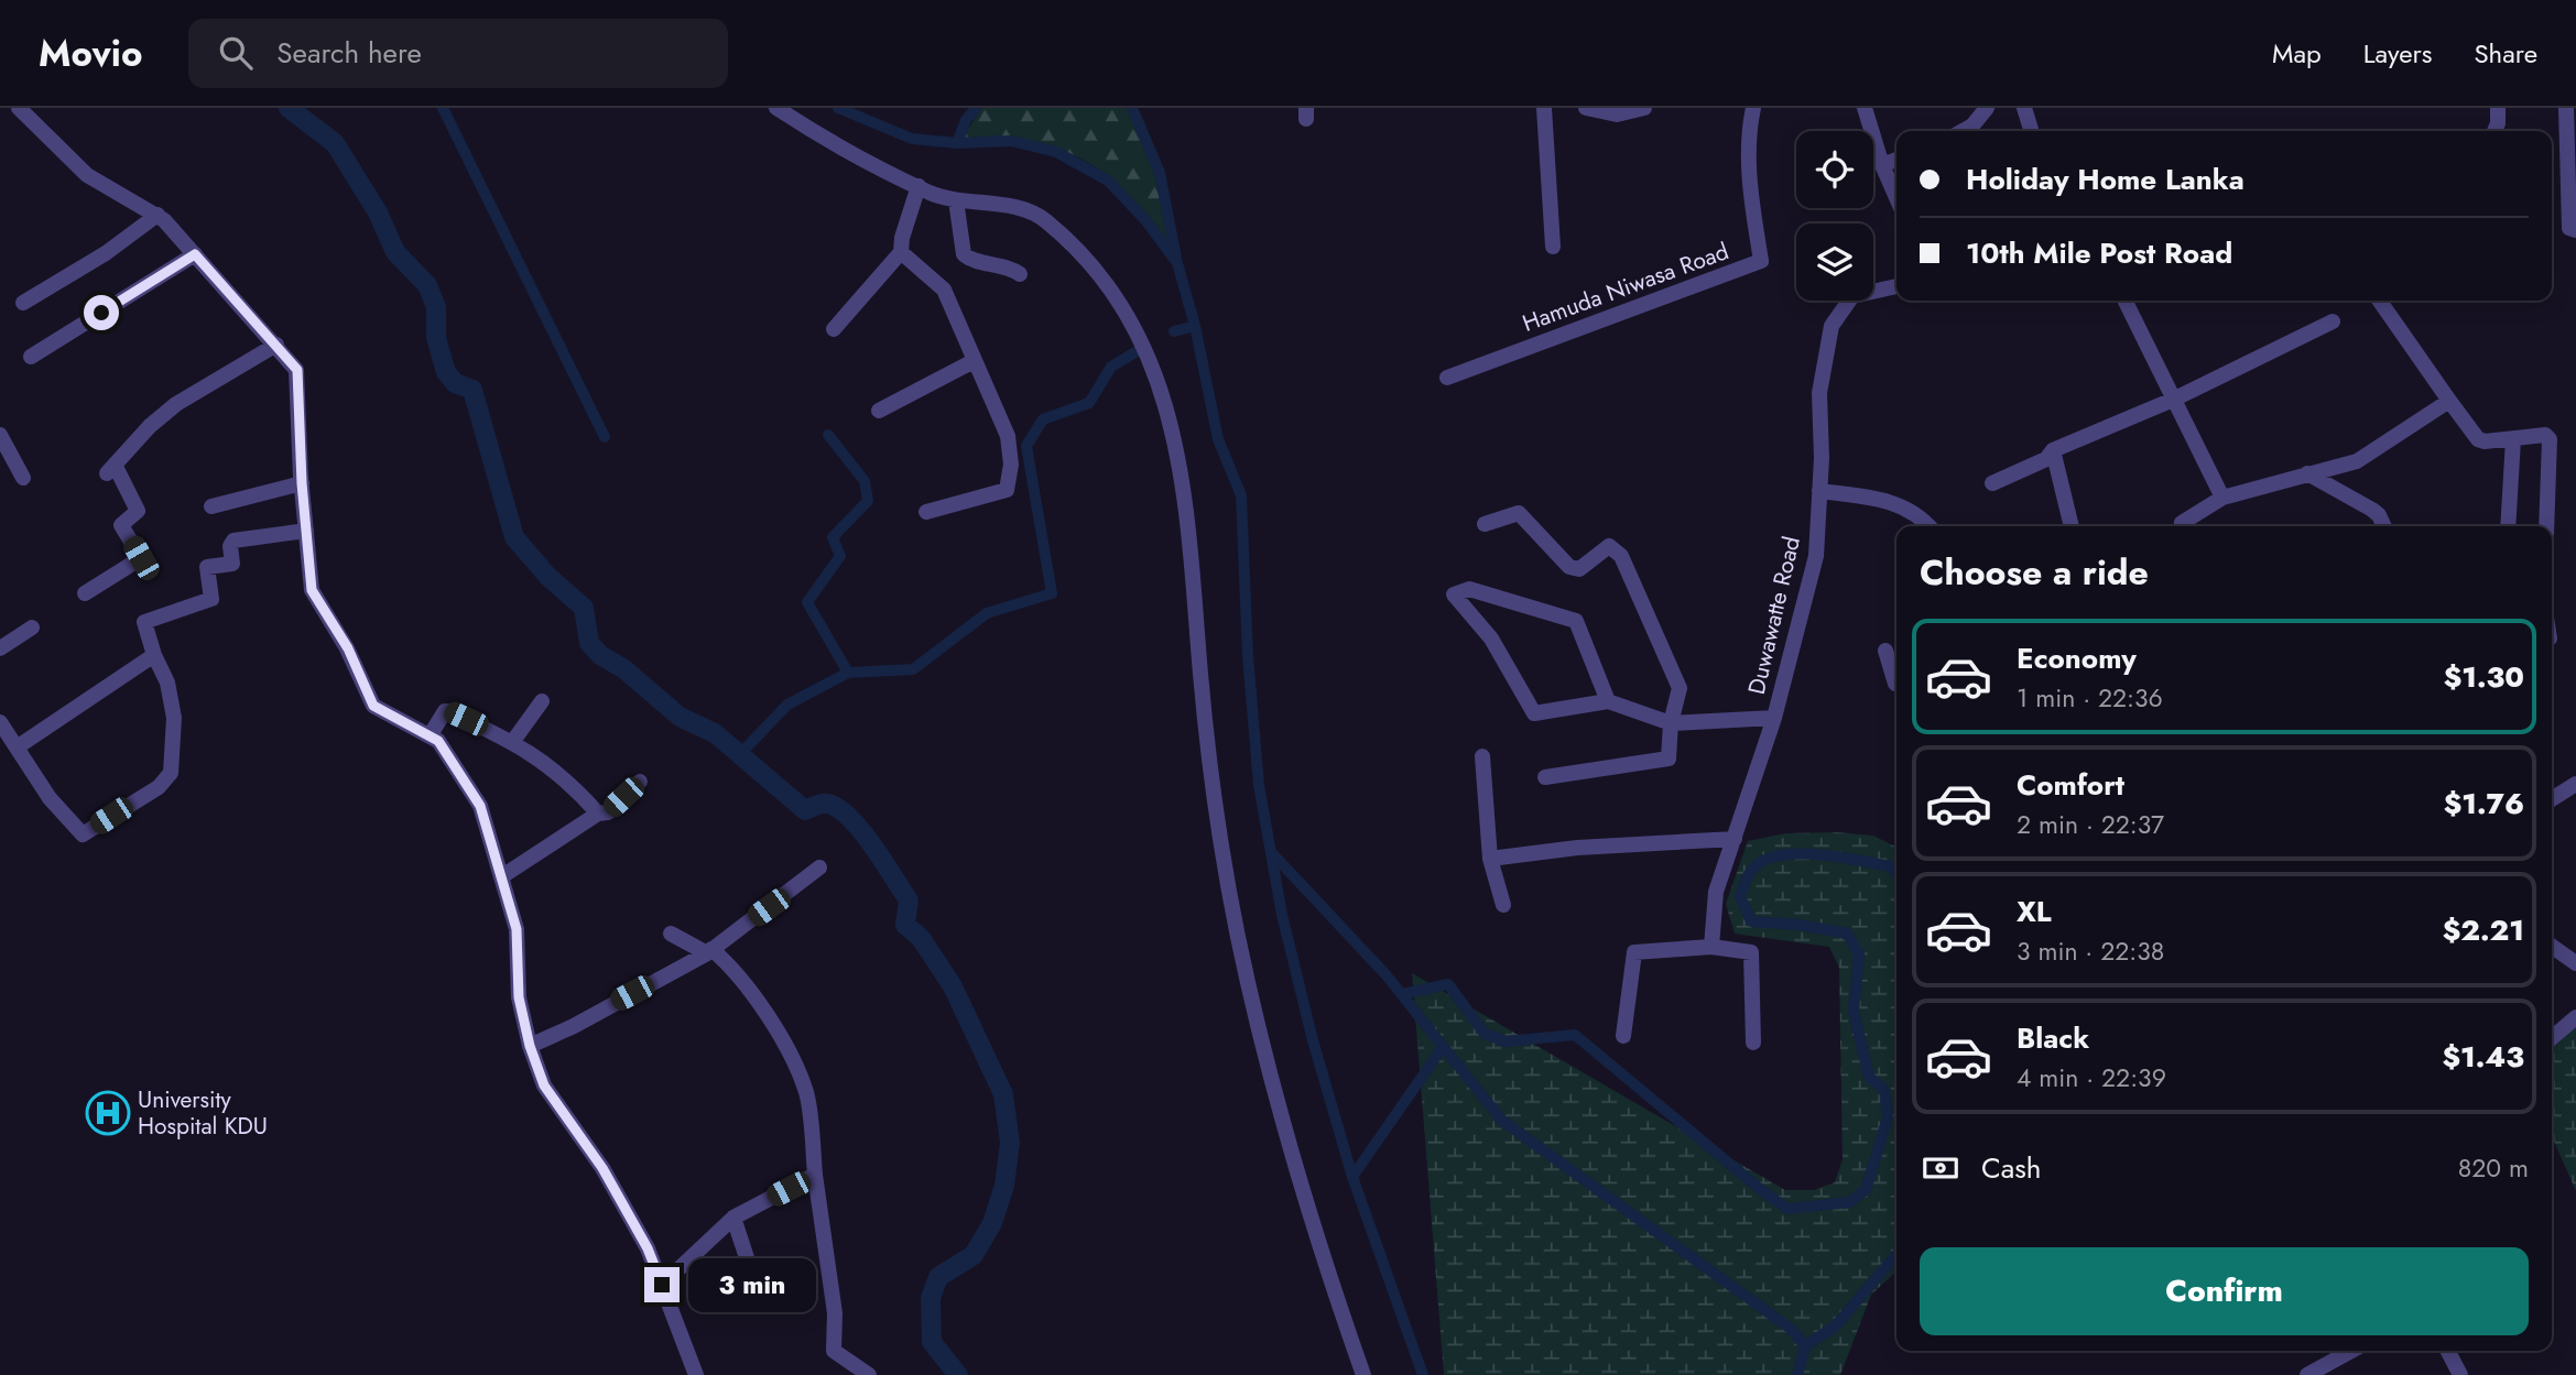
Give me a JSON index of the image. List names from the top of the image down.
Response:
{
  "streets": {
    "street": ["Hamuda Niwasa Road", "Duwawatte Road"]
  },
  "places": {
    "hospital": ["University Hospital KDU"]
  },
  "page": {
    "header": "Movio",
    "search": "Search here",
    "nav": ["Map", "Layers", "Share"],
    "banner": ["Holiday Home Lanka", "10th Mile Post Road"],
    "heading": "Choose a ride",
    "list": [
      {
        "name": "Economy",
        "note": "1 min · 22:36",
        "value": "$1.30"
      },
      {
        "name": "Comfort",
        "note": "2 min · 22:37",
        "value": "$1.76"
      },
      {
        "name": "XL",
        "note": "3 min · 22:38",
        "value": "$2.21"
      },
      {
        "name": "Black",
        "note": "4 min · 22:39",
        "value": "$1.43"
      }
    ],
    "pay": ["Cash", "820 m"],
    "buttons": "Confirm",
    "bubble": "3 min"
  }
}
